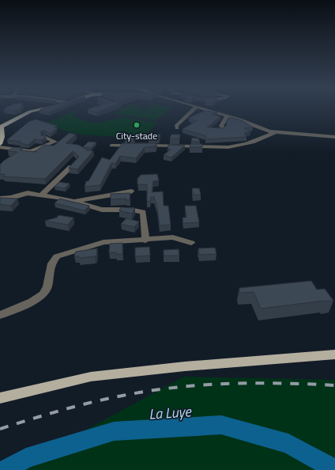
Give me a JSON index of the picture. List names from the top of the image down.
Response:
{
  "water": ["La Luye"],
  "places": ["City-stade"]
}
